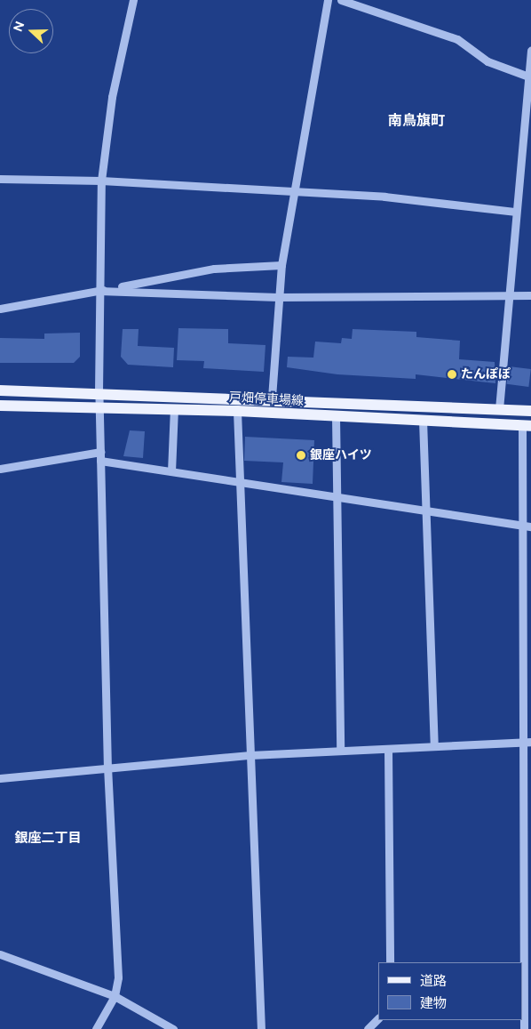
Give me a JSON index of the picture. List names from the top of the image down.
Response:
{
  "streets": {
    "main road": ["戸畑停車場線"]
  },
  "districts": ["南鳥旗町", "銀座二丁目"],
  "places": ["たんぽぽ", "銀座ハイツ"],
  "legend": ["道路", "建物"],
  "north": "left"
}
